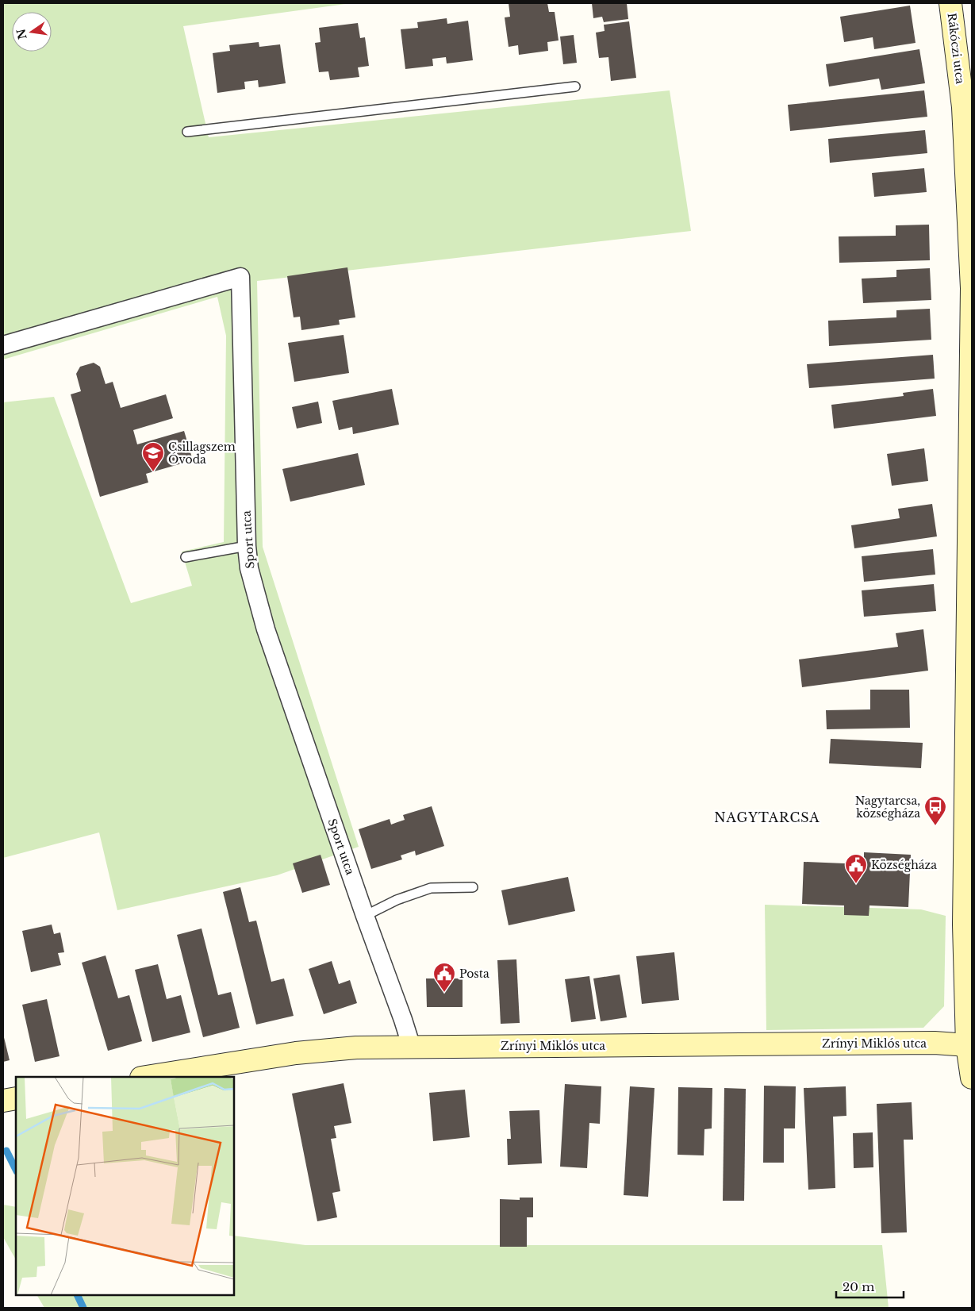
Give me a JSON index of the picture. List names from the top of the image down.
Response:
{
  "streets": {
    "main road": ["Rákóczi utca", "Zrínyi Miklós utca"],
    "street": ["Sport utca"]
  },
  "crossings": [
    ["Rákóczi utca", "Zrínyi Miklós utca"],
    ["Sport utca", "Zrínyi Miklós utca"]
  ],
  "districts": ["NAGYTARCSA"],
  "places": {
    "school or university": ["Csillagszem Óvoda"],
    "bus stop": ["Nagytarcsa, községháza"],
    "public building": ["Községháza", "Posta"]
  },
  "scale_bar": "20 m",
  "north": "left"
}
